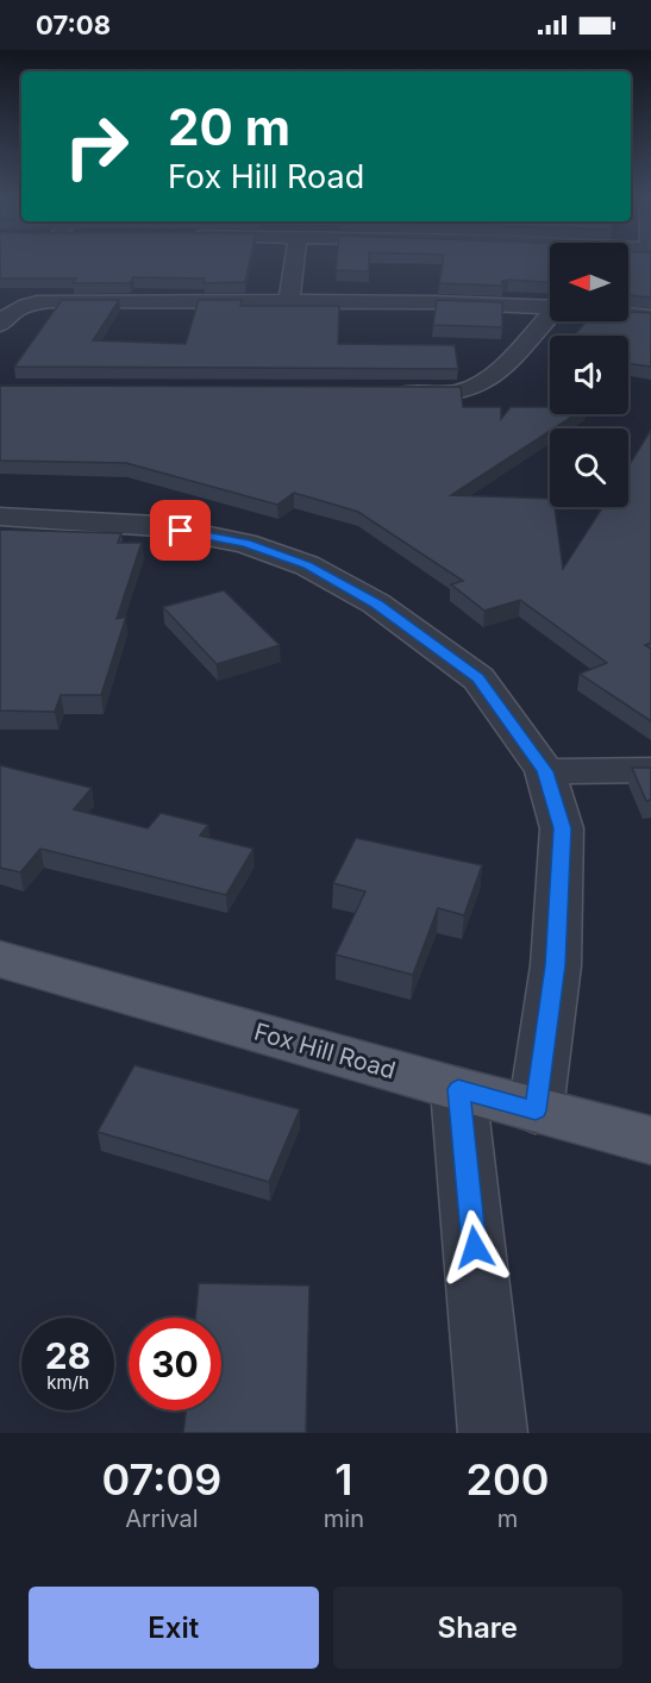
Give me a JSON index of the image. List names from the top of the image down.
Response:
{
  "streets": {
    "main road": ["Fox Hill Road"]
  },
  "north": "left",
  "page": {
    "status": "07:08",
    "turn": ["20 m", "Fox Hill Road"],
    "speed": "28 km/h",
    "limit": "30",
    "eta": [
      "07:09",
      "Arrival",
      "1",
      "min",
      "200",
      "m"
    ],
    "buttons": ["Exit", "Share"]
  }
}
